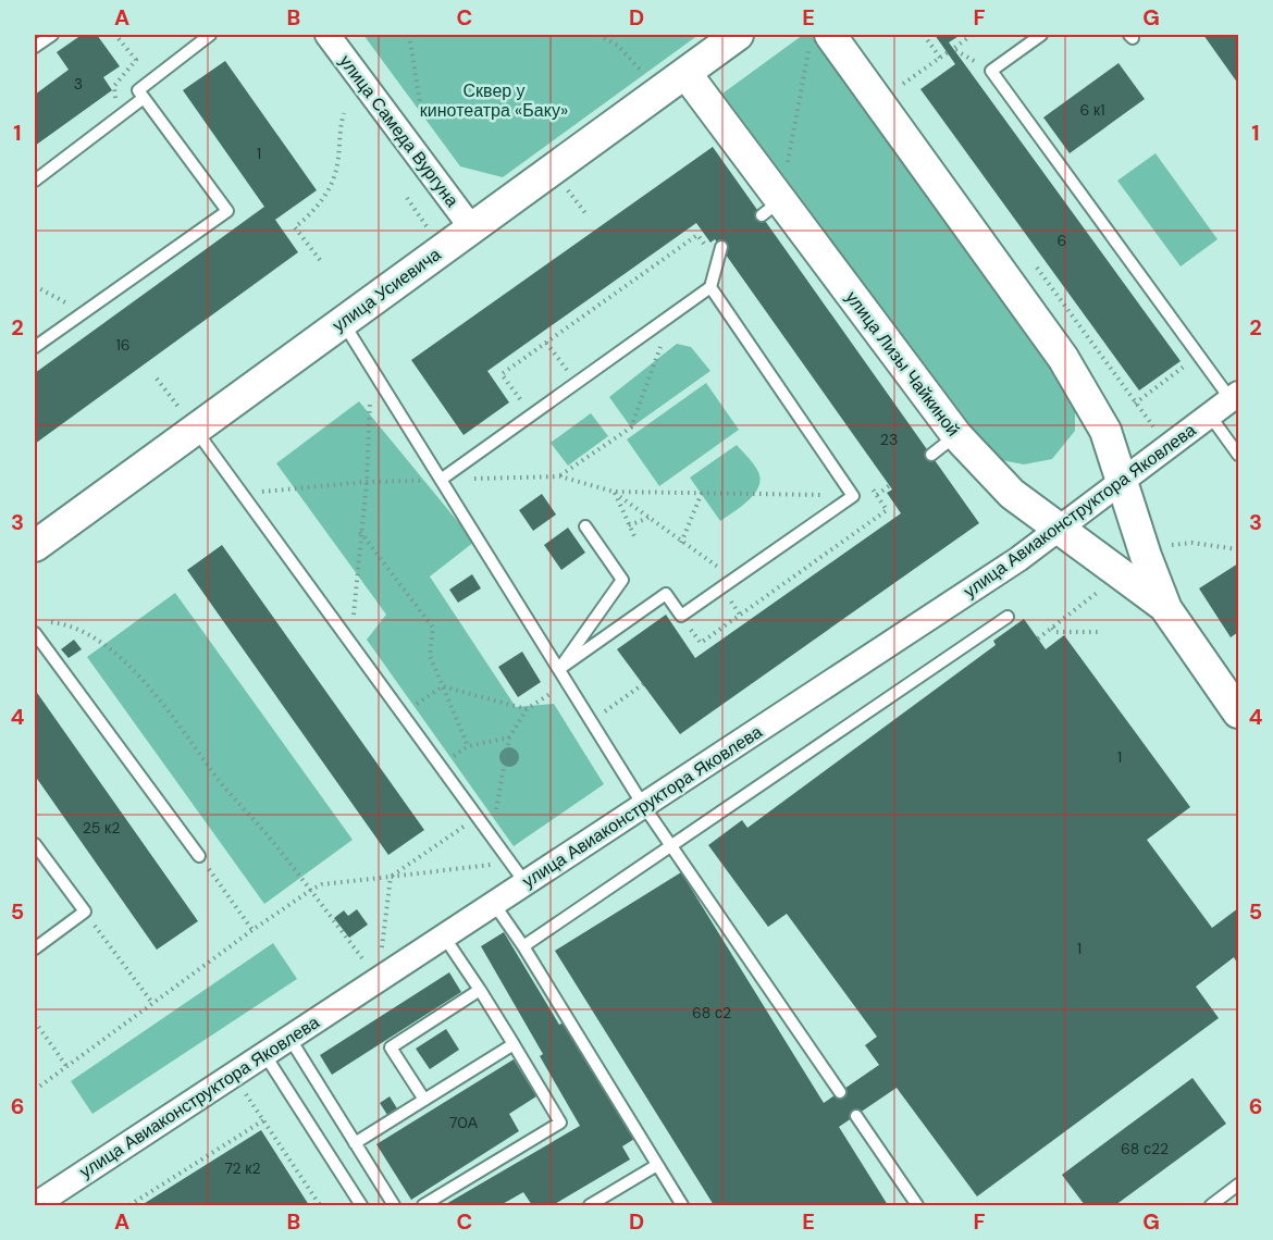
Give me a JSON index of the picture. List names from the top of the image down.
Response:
{
  "streets": {
    "street": [
      "улица Самеда Вургуна",
      "улица Усиевича",
      "улица Лизы Чайкиной",
      "улица Авиаконструктора Яковлева"
    ]
  },
  "crossings": [
    ["улица Самеда Вургуна", "улица Усиевича"],
    ["улица Усиевича", "улица Лизы Чайкиной"],
    ["улица Лизы Чайкиной", "улица Авиаконструктора Яковлева"]
  ],
  "parks": ["Сквер у кинотеатра «Баку»"],
  "house_numbers": [
    "3",
    "6 к1",
    "1",
    "6",
    "16",
    "23",
    "1",
    "25 к2",
    "1",
    "68 с2",
    "70А",
    "68 с22",
    "72 к2"
  ],
  "grid": {
    "columns": [
      "A",
      "B",
      "C",
      "D",
      "E",
      "F",
      "G"
    ],
    "rows": [
      "1",
      "2",
      "3",
      "4",
      "5",
      "6"
    ]
  }
}
